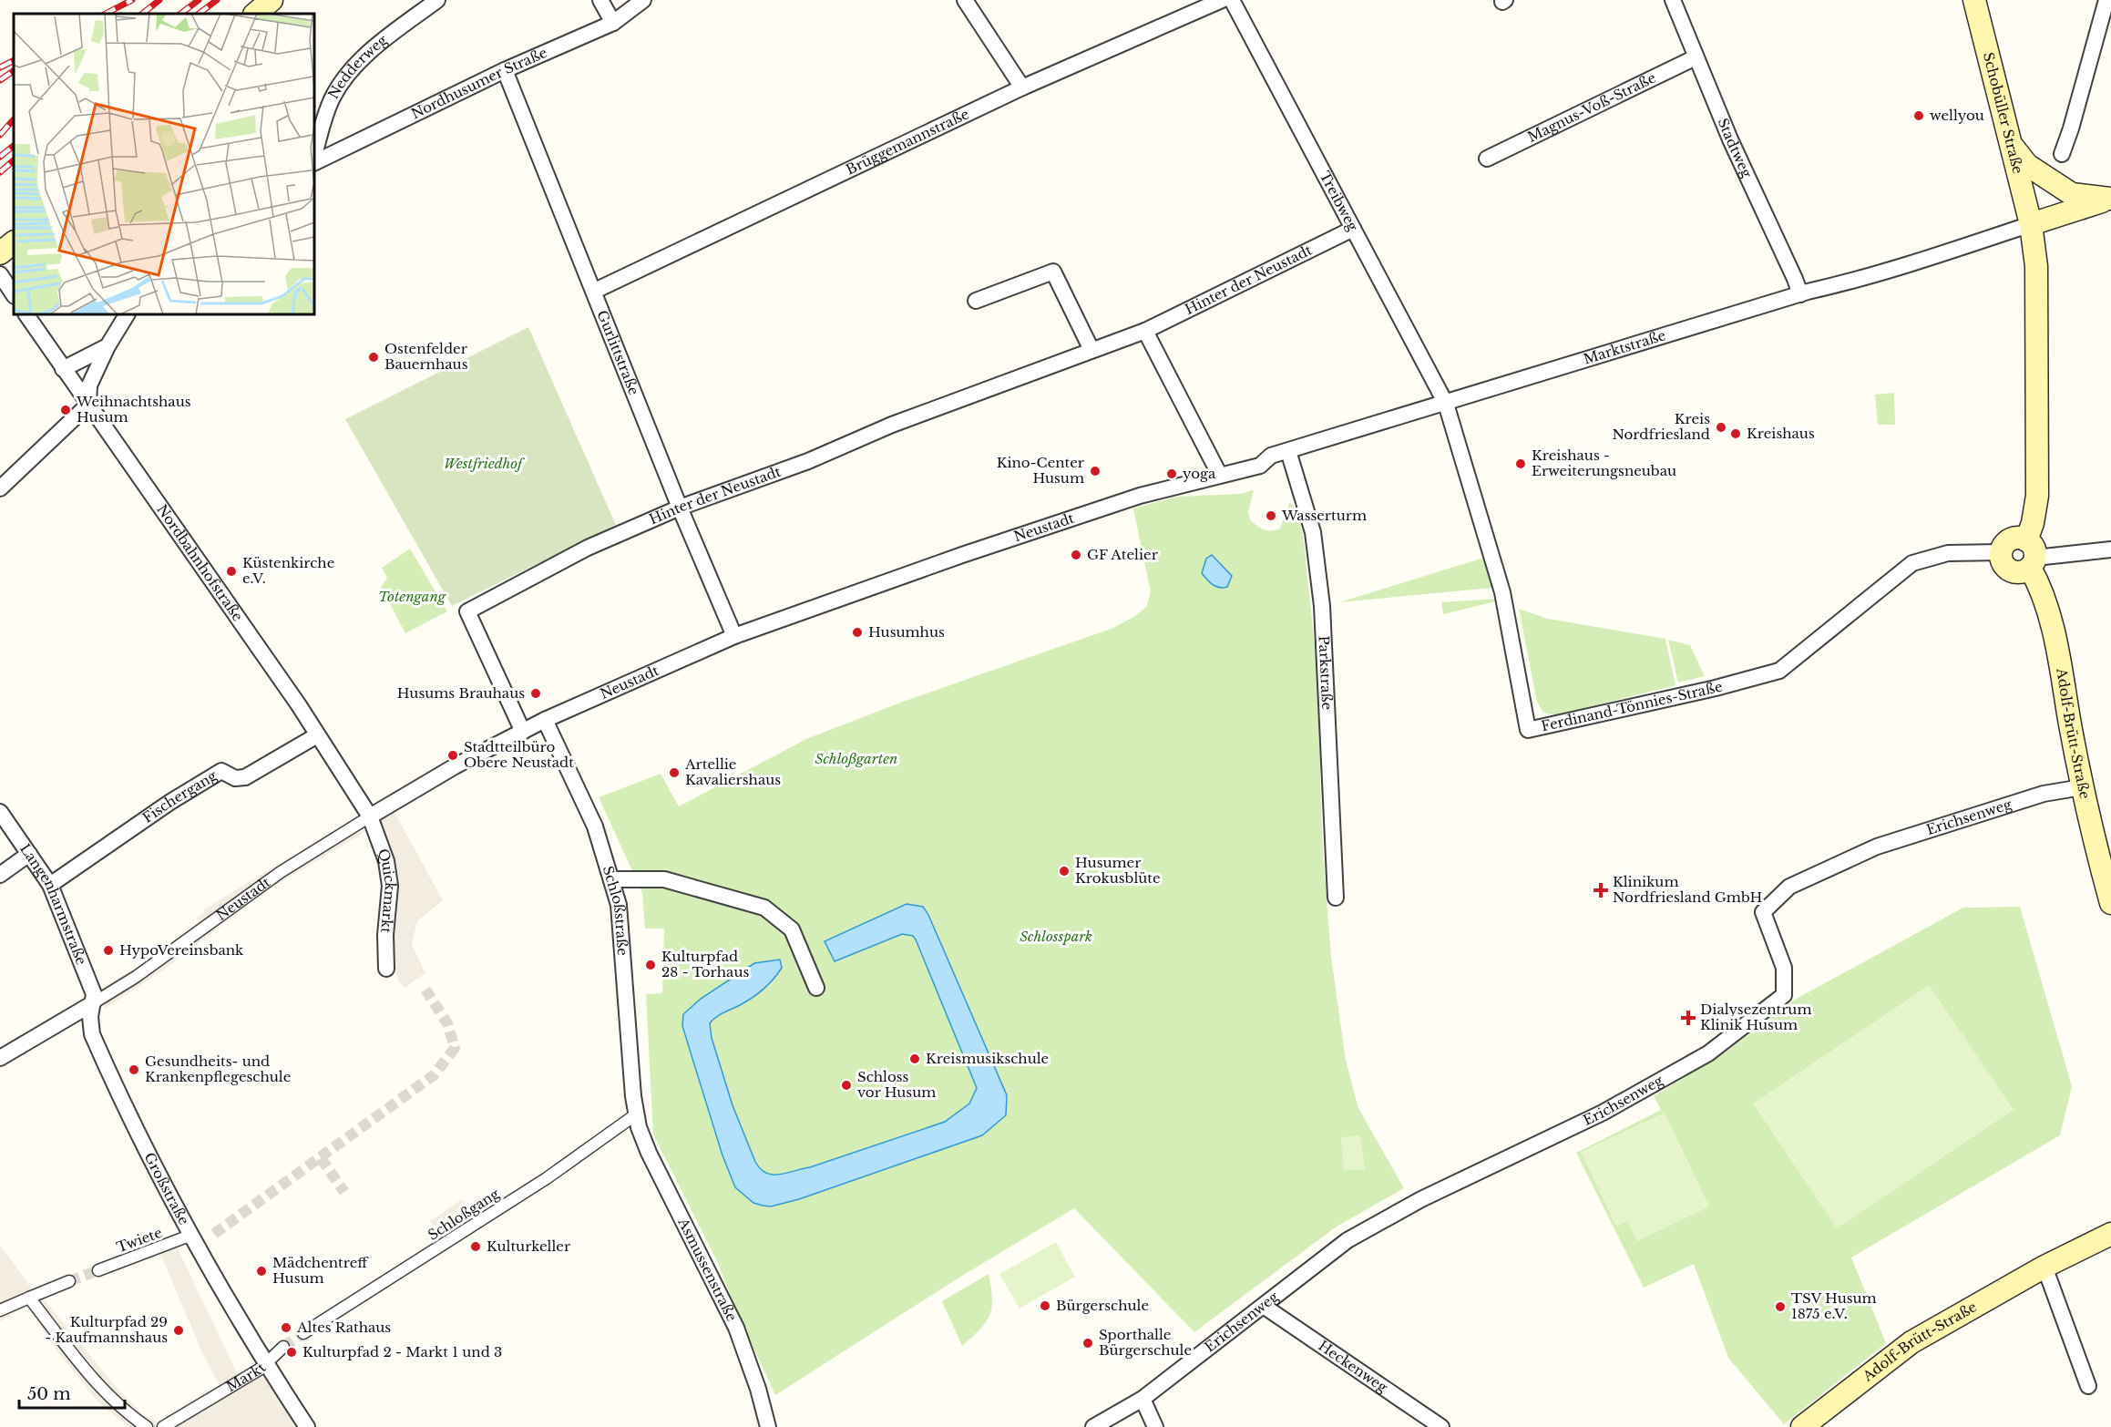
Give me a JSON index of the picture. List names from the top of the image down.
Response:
{
  "streets": {
    "main road": ["Schobüller Straße", "Adolf-Brütt-Straße"],
    "street": [
      "Nedderweg",
      "Nordhusumer Straße",
      "Magnus-Voß-Straße",
      "Brüggemannstraße",
      "Stadtweg",
      "Treibweg",
      "Hinter der Neustadt",
      "Marktstraße",
      "Gurlittstraße",
      "Neustadt",
      "Nordbahnhofstraße",
      "Parkstraße",
      "Ferdinand-Tönnies-Straße",
      "Fischergang",
      "Erichsenweg",
      "Quickmarkt",
      "Langenharmstraße",
      "Schloßstraße",
      "Großstraße",
      "Schloßgang",
      "Twiete",
      "Asmussenstraße",
      "Heckenweg",
      "Markt"
    ]
  },
  "crossings": [
    ["Nordhusumer Straße", "Gurlittstraße"],
    ["Magnus-Voß-Straße", "Stadtweg"],
    ["Schobüller Straße", "Marktstraße"],
    ["Brüggemannstraße", "Gurlittstraße"],
    ["Stadtweg", "Marktstraße"],
    ["Treibweg", "Hinter der Neustadt"],
    ["Treibweg", "Marktstraße"],
    ["Treibweg", "Ferdinand-Tönnies-Straße"],
    ["Hinter der Neustadt", "Gurlittstraße"],
    ["Hinter der Neustadt", "Neustadt"],
    ["Marktstraße", "Neustadt"],
    ["Marktstraße", "Parkstraße"],
    ["Marktstraße", "Ferdinand-Tönnies-Straße"],
    ["Gurlittstraße", "Neustadt"],
    ["Neustadt", "Nordbahnhofstraße"],
    ["Neustadt", "Quickmarkt"],
    ["Neustadt", "Langenharmstraße"],
    ["Neustadt", "Schloßstraße"],
    ["Neustadt", "Großstraße"],
    ["Nordbahnhofstraße", "Fischergang"],
    ["Nordbahnhofstraße", "Quickmarkt"],
    ["Ferdinand-Tönnies-Straße", "Adolf-Brütt-Straße"],
    ["Adolf-Brütt-Straße", "Erichsenweg"],
    ["Fischergang", "Langenharmstraße"],
    ["Erichsenweg", "Heckenweg"],
    ["Langenharmstraße", "Großstraße"],
    ["Schloßstraße", "Schloßgang"],
    ["Schloßstraße", "Asmussenstraße"],
    ["Großstraße", "Twiete"],
    ["Großstraße", "Markt"],
    ["Schloßgang", "Asmussenstraße"]
  ],
  "parks": [
    "Westfriedhof",
    "Totengang",
    "Schloßgarten",
    "Schlosspark"
  ],
  "places": {
    "other": [
      "wellyou",
      "Ostenfelder Bauernhaus",
      "Weihnachtshaus Husum",
      "Kreis Nordfriesland",
      "Kreishaus",
      "Kreishaus - Erweiterungsneubau",
      "Kino-Center Husum",
      "yoga",
      "Wasserturm",
      "GF Atelier",
      "Küstenkirche e.V.",
      "Husumhus",
      "Husums Brauhaus",
      "Stadtteilbüro Obere Neustadt",
      "Artellie Kavaliershaus",
      "Husumer Krokusblüte",
      "HypoVereinsbank",
      "Kulturpfad 28 - Torhaus",
      "Kreismusikschule",
      "Gesundheits- und Krankenpflegeschule",
      "Schloss vor Husum",
      "Kulturkeller",
      "Mädchentreff Husum",
      "Bürgerschule",
      "TSV Husum 1875 e.V.",
      "Altes Rathaus",
      "Kulturpfad 29 - Kaufmannshaus",
      "Sporthalle Bürgerschule",
      "Kulturpfad 2 - Markt 1 und 3"
    ],
    "health": ["Klinikum Nordfriesland GmbH", "Dialysezentrum Klinik Husum"]
  },
  "scale_bar": "50 m"
}
